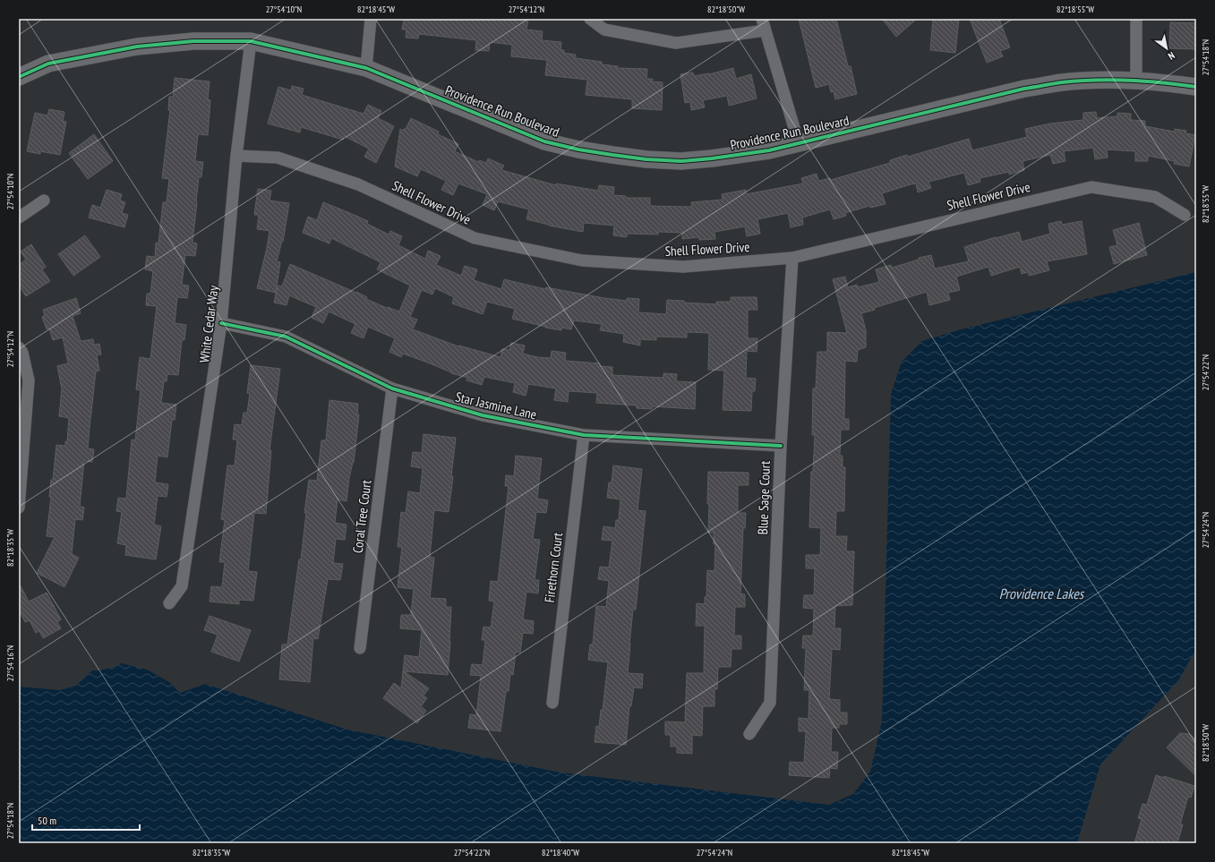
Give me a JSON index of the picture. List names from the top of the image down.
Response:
{
  "streets": {
    "street": [
      "Providence Run Boulevard",
      "Shell Flower Drive",
      "White Cedar Way",
      "Star Jasmine Lane",
      "Blue Sage Court",
      "Coral Tree Court",
      "Firethorn Court"
    ]
  },
  "crossings": [
    ["Providence Run Boulevard", "White Cedar Way"],
    ["Shell Flower Drive", "White Cedar Way"],
    ["Shell Flower Drive", "Blue Sage Court"],
    ["White Cedar Way", "Star Jasmine Lane"],
    ["Star Jasmine Lane", "Blue Sage Court"],
    ["Star Jasmine Lane", "Coral Tree Court"],
    ["Star Jasmine Lane", "Firethorn Court"]
  ],
  "water": ["Providence Lakes"],
  "scale_bar": "50 m",
  "north": "bottom right",
  "coordinates": [
    "27°54'10\"N",
    "82°18'45\"W",
    "27°54'12\"N",
    "82°18'50\"W",
    "82°18'55\"W",
    "27°54'18\"N",
    "27°54'22\"N",
    "27°54'24\"N",
    "82°18'35\"W",
    "27°54'16\"N",
    "82°18'40\"W"
  ]
}
